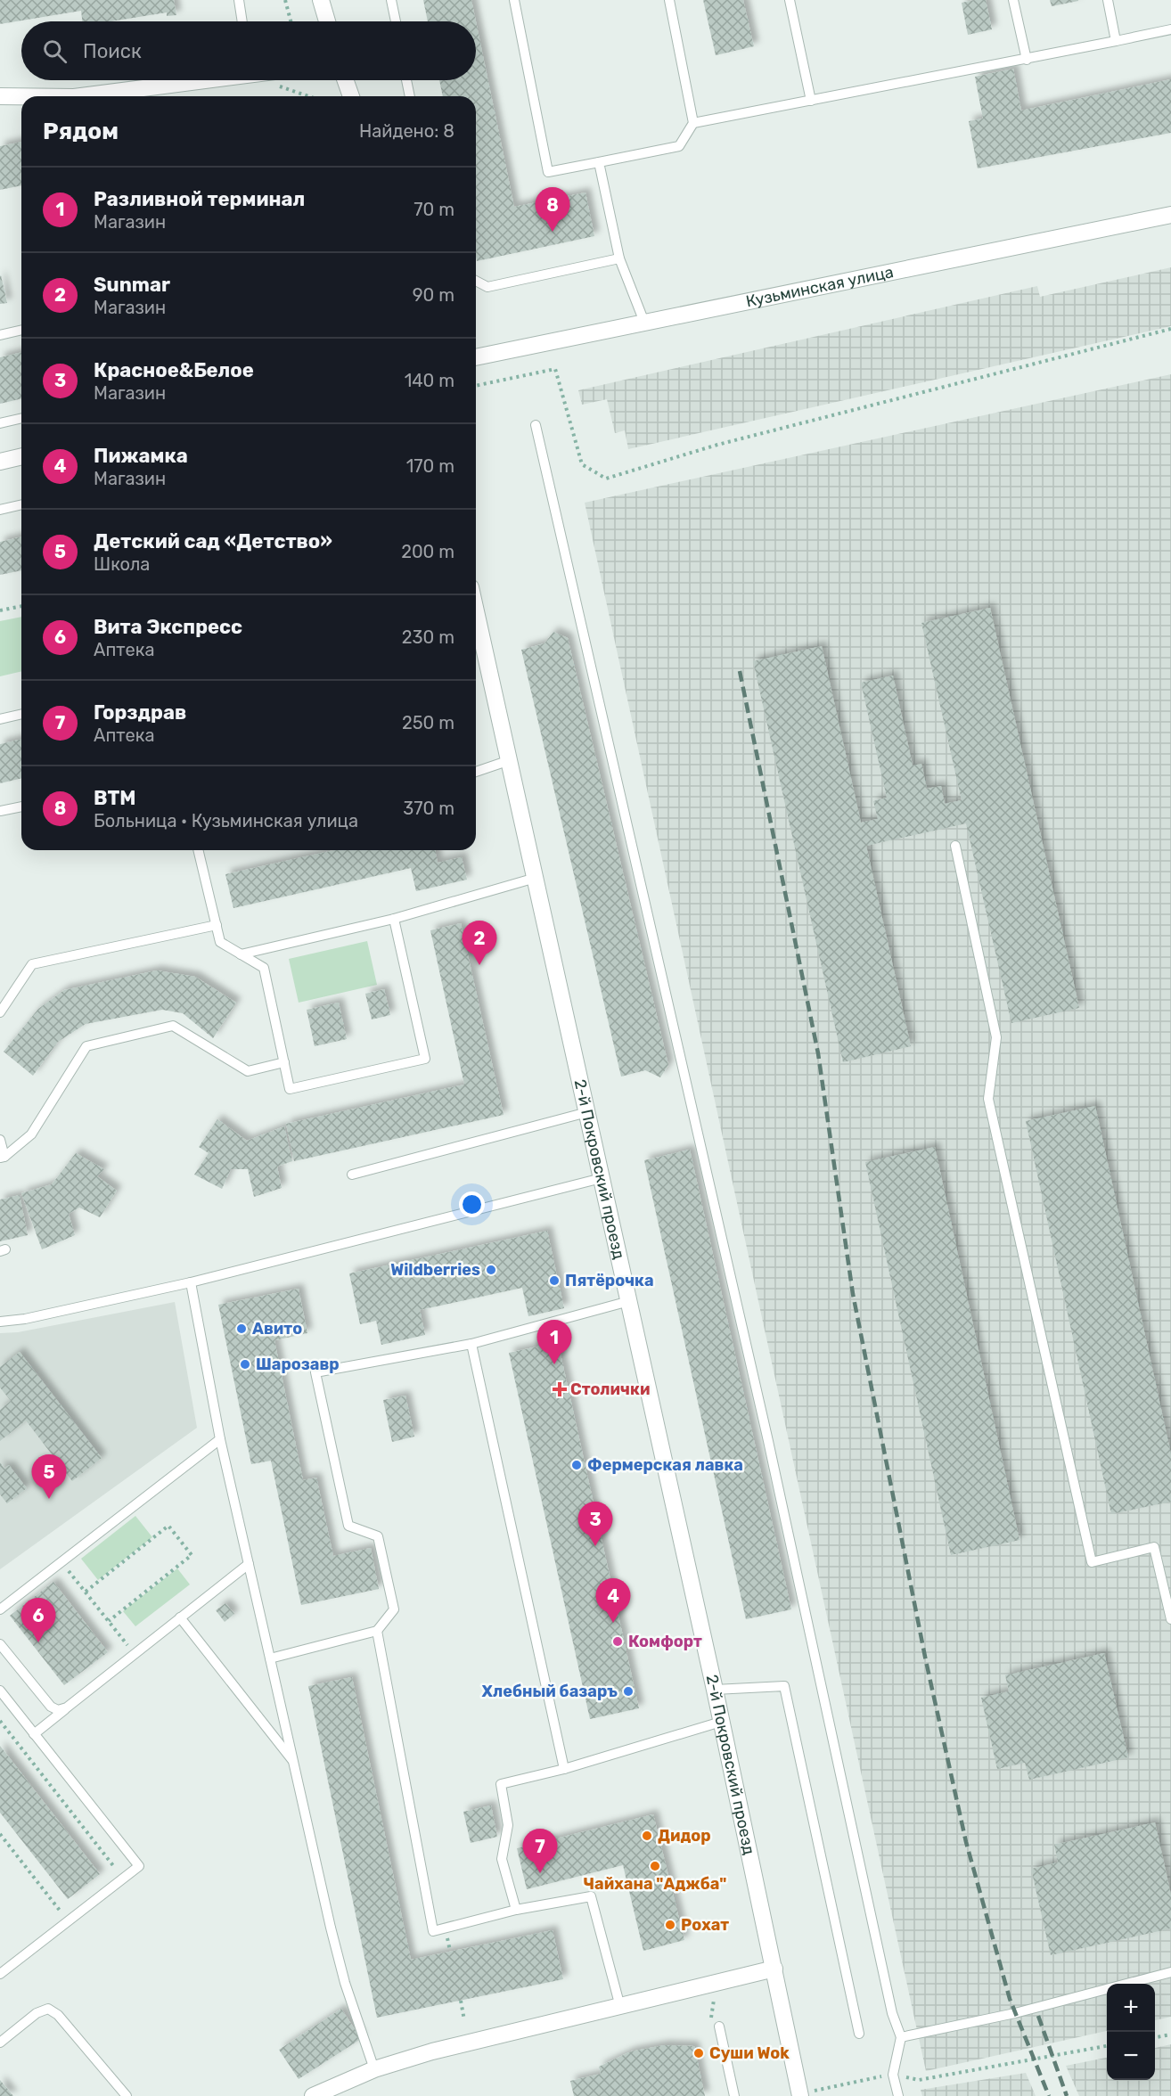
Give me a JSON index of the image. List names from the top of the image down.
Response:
{
  "streets": {
    "street": ["Кузьминская улица", "2-й Покровский проезд"]
  },
  "places": {
    "other": [
      "Wildberries",
      "Пятёрочка",
      "Авито",
      "Шарозавр",
      "Фермерская лавка",
      "Комфорт",
      "Хлебный базаръ",
      "Дидор",
      "Чайхана \"Аджба\"",
      "Рохат",
      "Суши Wok"
    ],
    "health": ["Столички"]
  },
  "page": {
    "search": "Поиск",
    "heading": ["Рядом", "Найдено: 8"],
    "list": [
      {
        "mark": "1",
        "name": "Разливной терминал",
        "note": "Магазин",
        "value": "70 m"
      },
      {
        "mark": "2",
        "name": "Sunmar",
        "note": "Магазин",
        "value": "90 m"
      },
      {
        "mark": "3",
        "name": "Красное&Белое",
        "note": "Магазин",
        "value": "140 m"
      },
      {
        "mark": "4",
        "name": "Пижамка",
        "note": "Магазин",
        "value": "170 m"
      },
      {
        "mark": "5",
        "name": "Детский сад «Детство»",
        "note": "Школа",
        "value": "200 m"
      },
      {
        "mark": "6",
        "name": "Вита Экспресс",
        "note": "Аптека",
        "value": "230 m"
      },
      {
        "mark": "7",
        "name": "Горздрав",
        "note": "Аптека",
        "value": "250 m"
      },
      {
        "mark": "8",
        "name": "ВТМ",
        "note": "Больница · Кузьминская улица",
        "value": "370 m"
      }
    ],
    "pins": [
      "8",
      "2",
      "1",
      "5",
      "3",
      "4",
      "6",
      "7"
    ],
    "map_buttons": ["+", "−"]
  }
}
